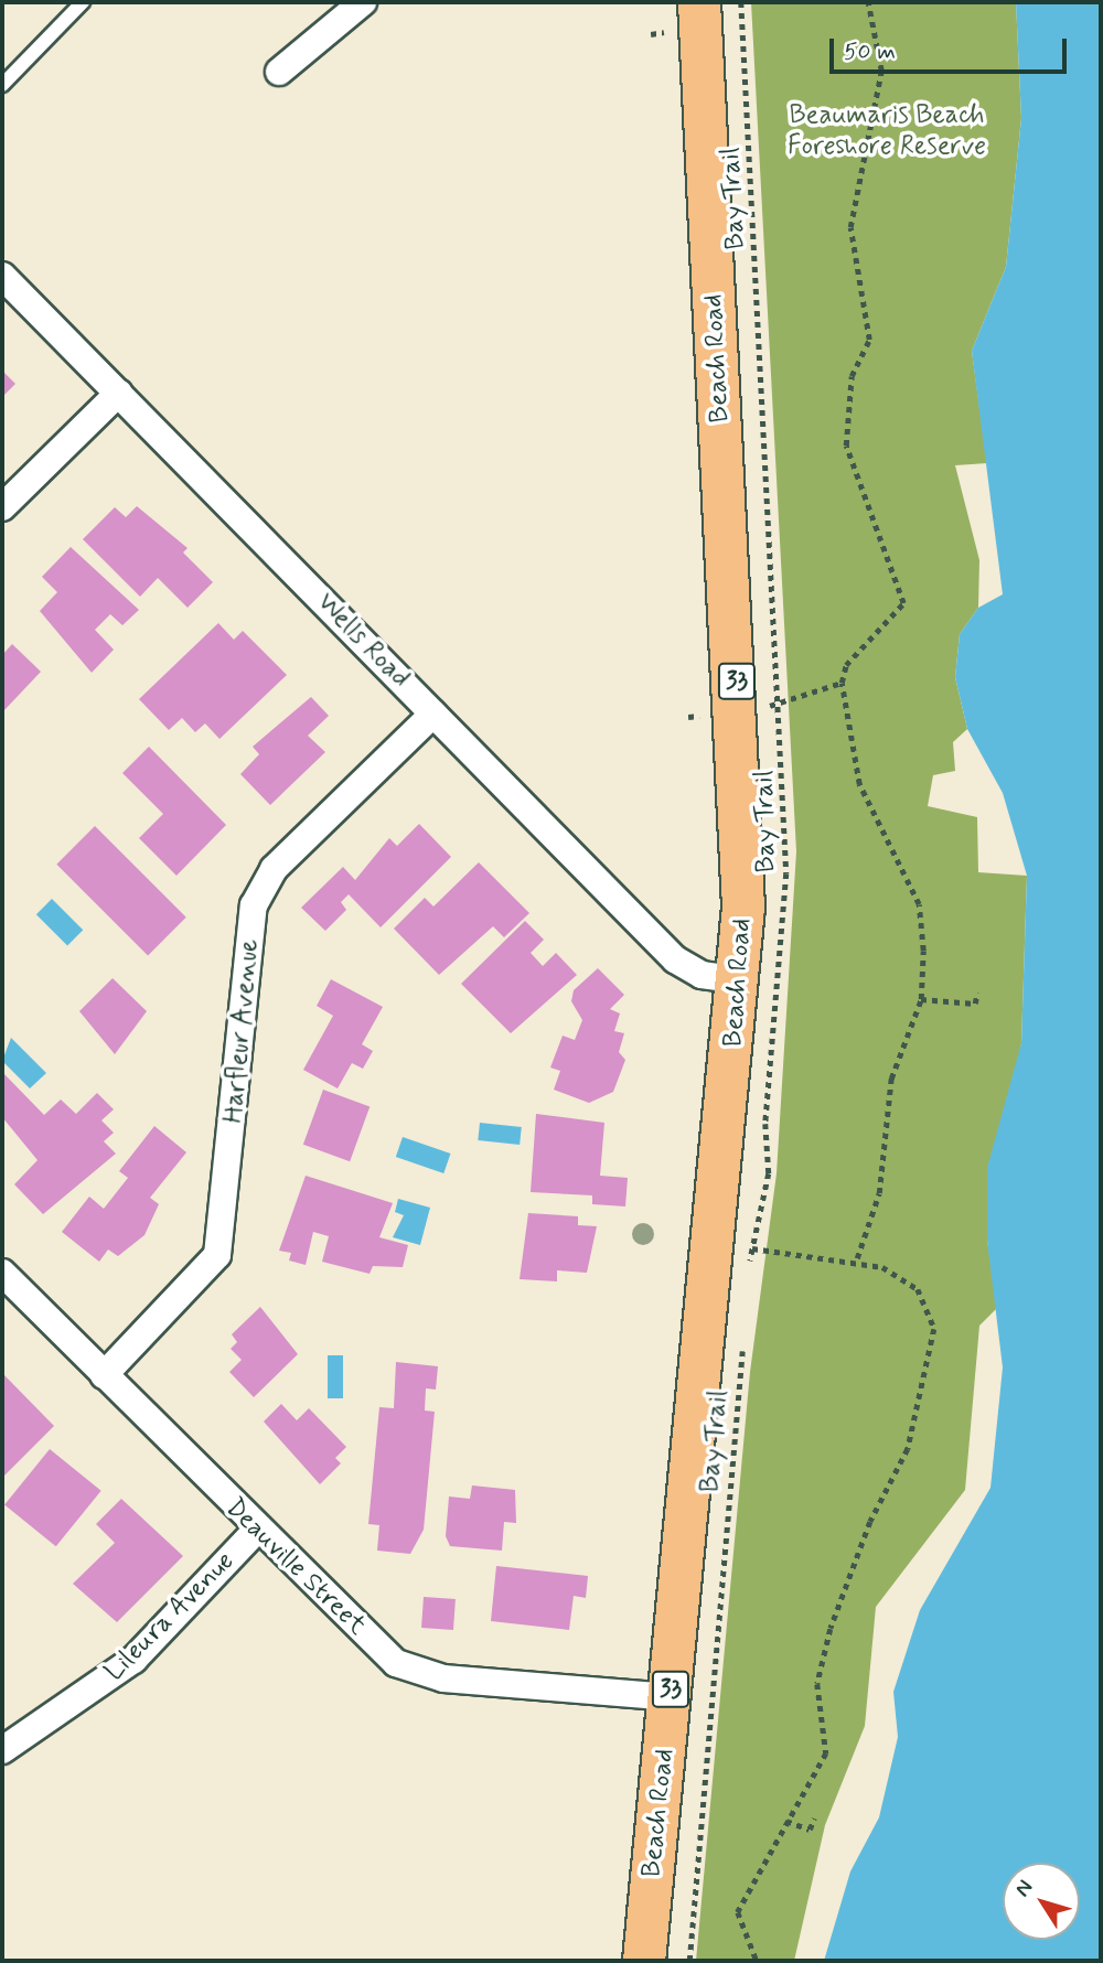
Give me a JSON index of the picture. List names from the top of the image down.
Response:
{
  "streets": {
    "main road": ["Beach Road", "33"],
    "street": [
      "Wells Road",
      "Harfleur Avenue",
      "Deauville Street",
      "Lileura Avenue"
    ],
    "path": ["Bay Trail"]
  },
  "crossings": [
    ["Beach Road", "Wells Road"],
    ["Beach Road", "Deauville Street"],
    ["Wells Road", "Harfleur Avenue"],
    ["Harfleur Avenue", "Deauville Street"],
    ["Deauville Street", "Lileura Avenue"]
  ],
  "parks": ["Beaumaris Beach Foreshore Reserve"],
  "scale_bar": "50 m",
  "north": "top left"
}
